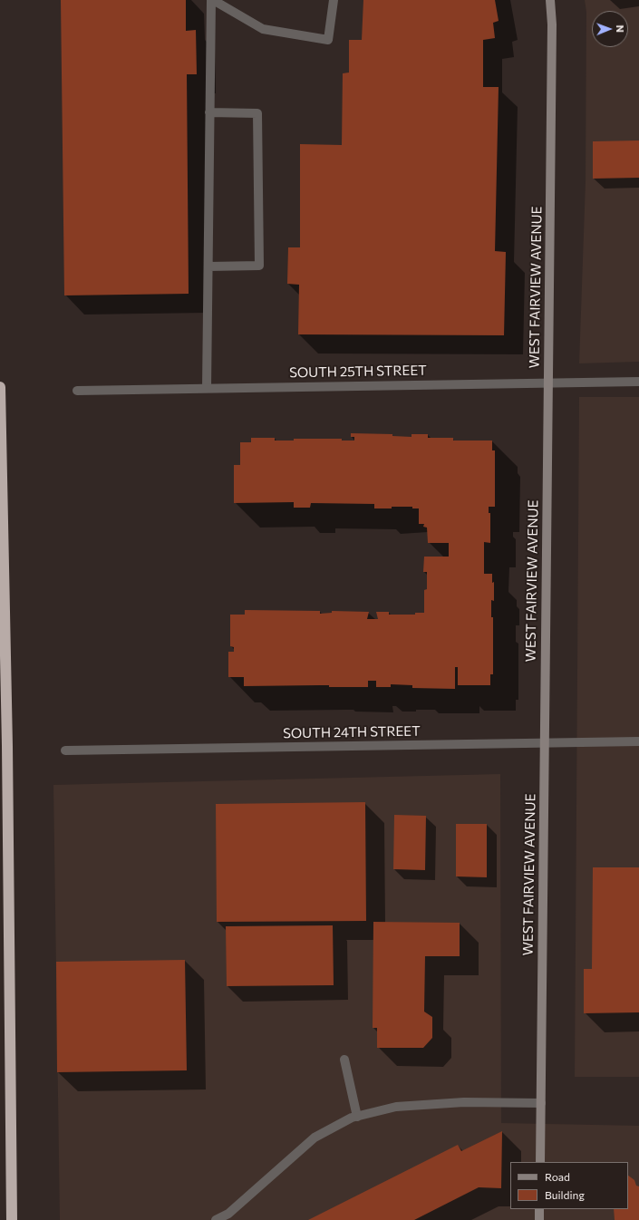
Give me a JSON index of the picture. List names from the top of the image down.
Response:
{
  "streets": {
    "main road": ["WEST FAIRVIEW AVENUE"],
    "street": ["SOUTH 25TH STREET", "SOUTH 24TH STREET"]
  },
  "crossings": [
    ["WEST FAIRVIEW AVENUE", "SOUTH 25TH STREET"],
    ["WEST FAIRVIEW AVENUE", "SOUTH 24TH STREET"]
  ],
  "legend": ["Road", "Building"],
  "north": "right"
}
